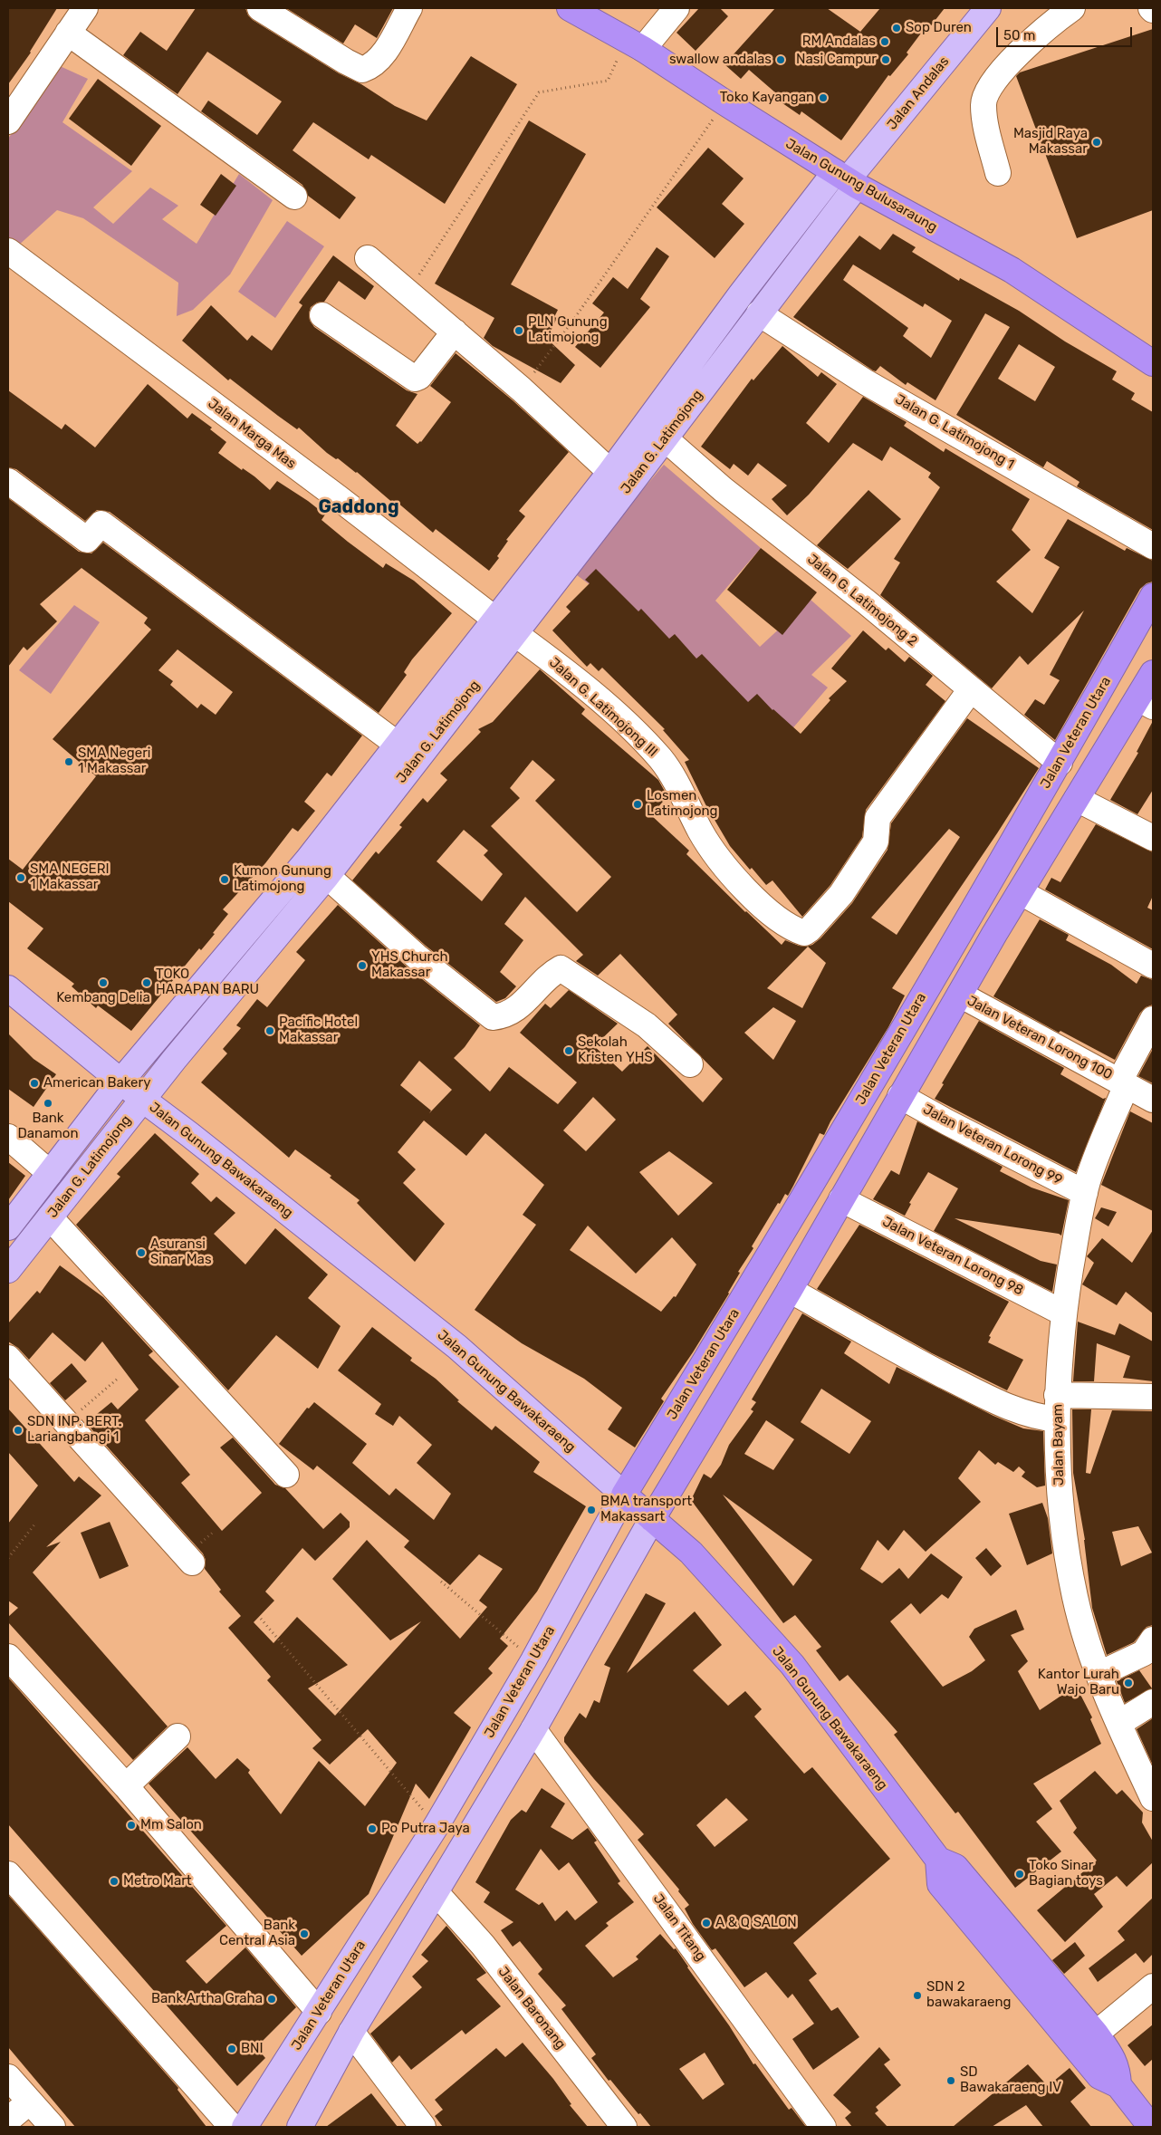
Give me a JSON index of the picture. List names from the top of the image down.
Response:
{
  "streets": {
    "highway": ["Jalan Gunung Bulusaraung", "Jalan Veteran Utara", "Jalan Gunung Bawakaraeng"],
    "main road": ["Jalan Andalas", "Jalan G. Latimojong"],
    "street": [
      "Jalan G. Latimojong 1",
      "Jalan Marga Mas",
      "Jalan G. Latimojong 2",
      "Jalan G. Latimojong III",
      "Jalan Veteran Lorong 100",
      "Jalan Veteran Lorong 99",
      "Jalan Veteran Lorong 98",
      "Jalan Bayam",
      "Jalan Titang",
      "Jalan Baronang"
    ]
  },
  "crossings": [
    ["Jalan Andalas", "Jalan Gunung Bulusaraung"],
    ["Jalan Andalas", "Jalan G. Latimojong"],
    ["Jalan Gunung Bulusaraung", "Jalan G. Latimojong"],
    ["Jalan G. Latimojong 1", "Jalan G. Latimojong"],
    ["Jalan Marga Mas", "Jalan G. Latimojong"],
    ["Jalan Marga Mas", "Jalan G. Latimojong III"],
    ["Jalan G. Latimojong", "Jalan G. Latimojong 2"],
    ["Jalan G. Latimojong", "Jalan G. Latimojong III"],
    ["Jalan G. Latimojong", "Jalan Gunung Bawakaraeng"],
    ["Jalan G. Latimojong 2", "Jalan G. Latimojong III"],
    ["Jalan G. Latimojong 2", "Jalan Veteran Utara"],
    ["Jalan Veteran Utara", "Jalan Gunung Bawakaraeng"],
    ["Jalan Veteran Lorong 100", "Jalan Bayam"],
    ["Jalan Veteran Lorong 99", "Jalan Bayam"],
    ["Jalan Veteran Lorong 98", "Jalan Bayam"]
  ],
  "districts": ["Gaddong"],
  "places": [
    "Sop Duren",
    "RM Andalas",
    "swallow andalas",
    "Nasi Campur",
    "Toko Kayangan",
    "Masjid Raya Makassar",
    "PLN Gunung Latimojong",
    "SMA Negeri 1 Makassar",
    "Losmen Latimojong",
    "SMA NEGERI 1 Makassar",
    "Kumon Gunung Latimojong",
    "YHS Church Makassar",
    "Kembang Delia",
    "TOKO HARAPAN BARU",
    "Pacific Hotel Makassar",
    "Sekolah Kristen YHS",
    "American Bakery",
    "Bank Danamon",
    "Asuransi Sinar Mas",
    "SDN INP. BERT. Lariangbangi 1",
    "BMA transport Makassart",
    "Kantor Lurah Wajo Baru",
    "Mm Salon",
    "Po Putra Jaya",
    "Toko Sinar Bagian toys",
    "Metro Mart",
    "A & Q SALON",
    "Bank Central Asia",
    "SDN 2 bawakaraeng",
    "Bank Artha Graha",
    "BNI",
    "SD Bawakaraeng IV"
  ],
  "scale_bar": "50 m"
}
